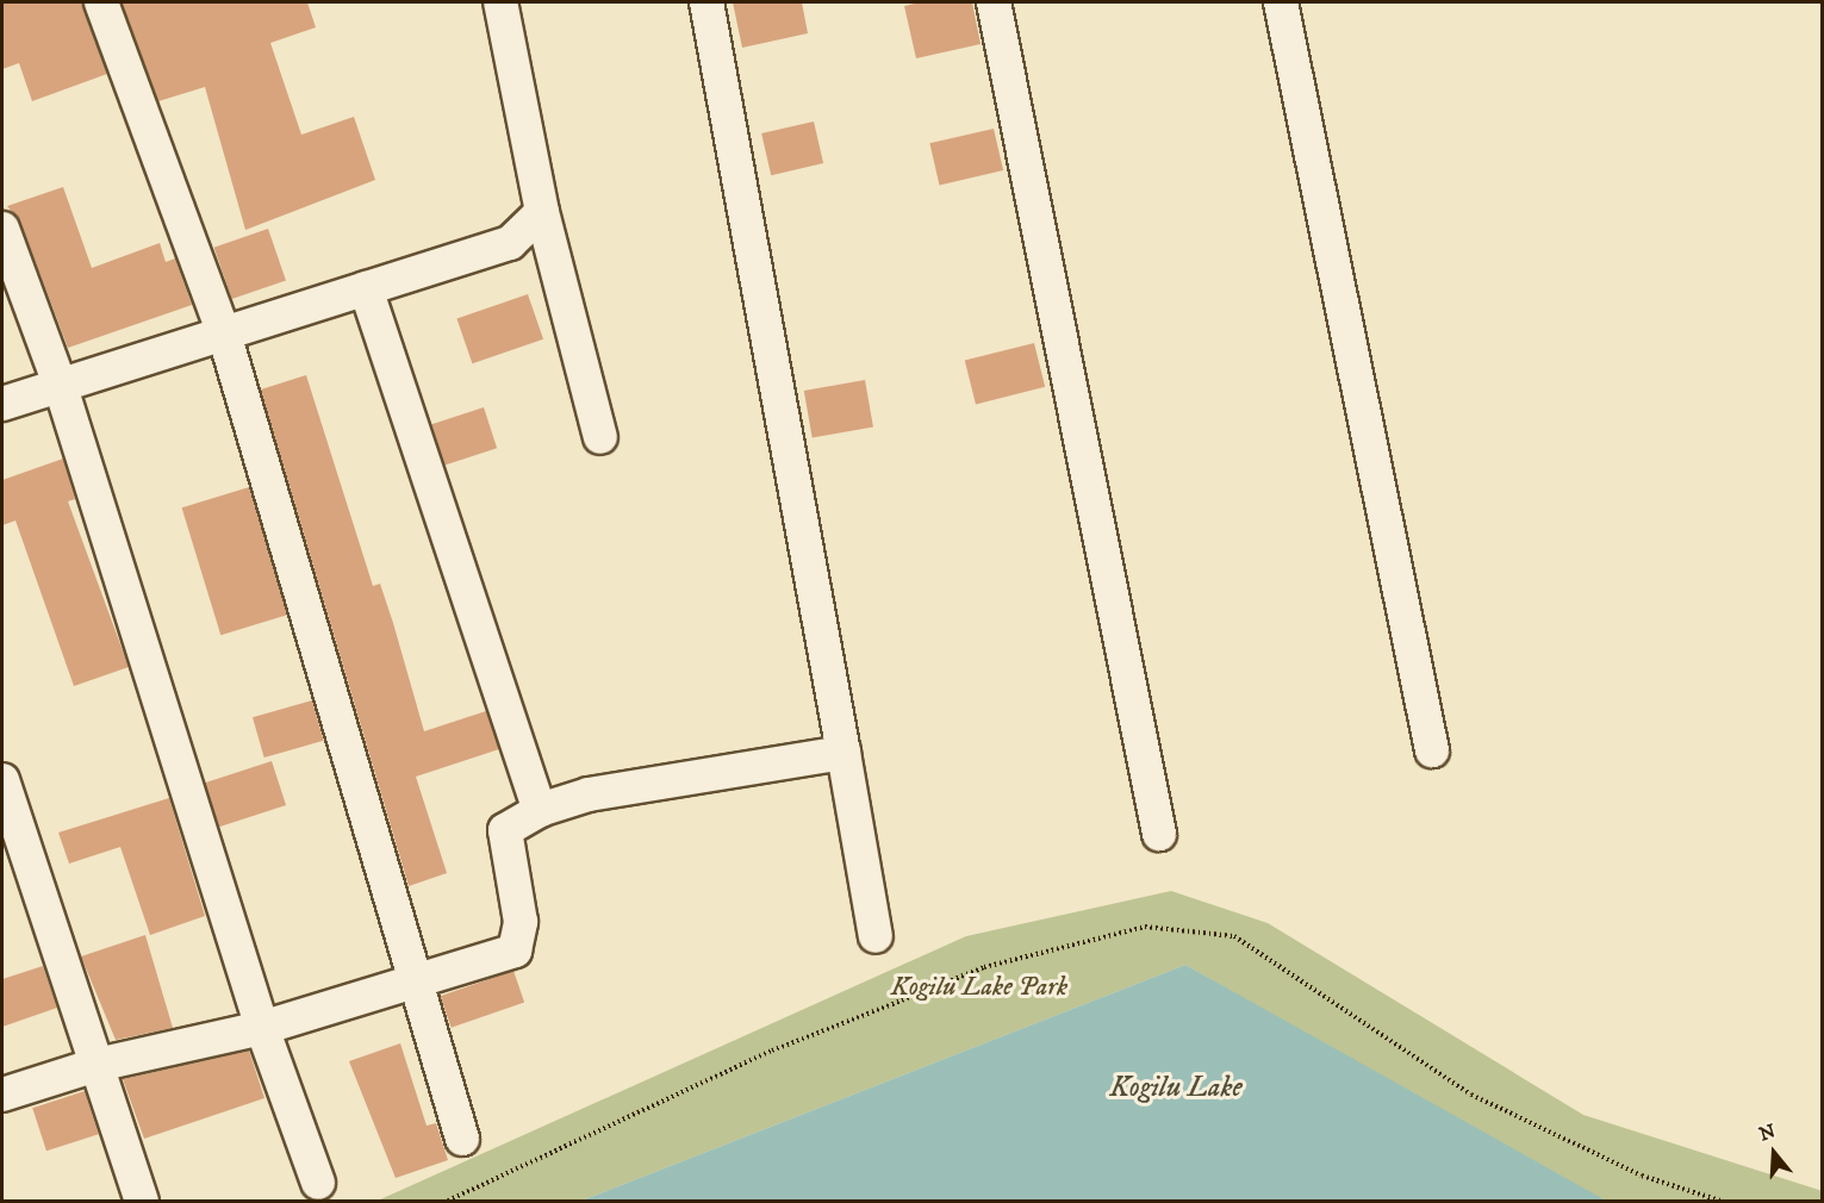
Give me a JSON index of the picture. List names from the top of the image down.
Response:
{
  "water": ["Kogilu Lake"],
  "parks": ["Kogilu Lake Park"],
  "north": "top"
}
